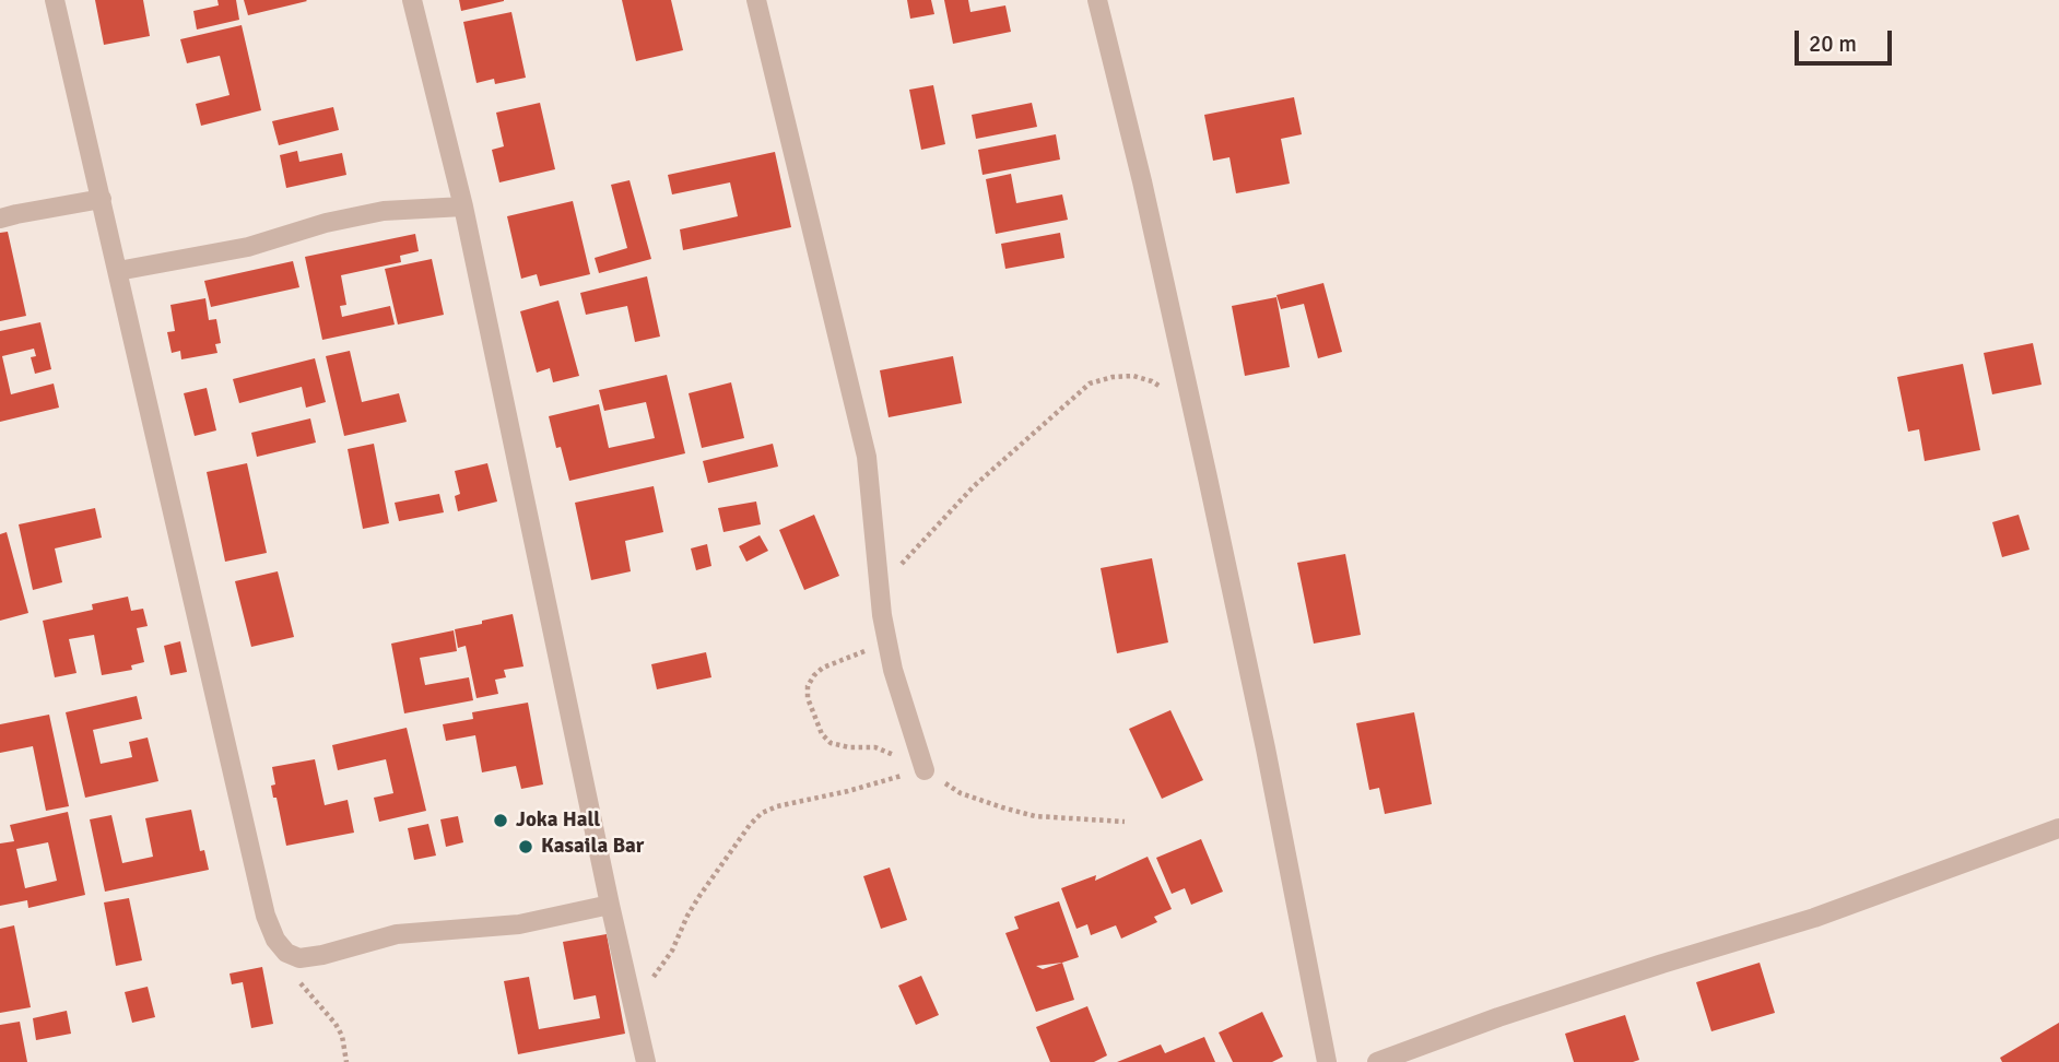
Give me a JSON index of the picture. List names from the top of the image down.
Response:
{
  "places": ["Joka Hall", "Kasaila Bar"],
  "scale_bar": "20 m"
}
